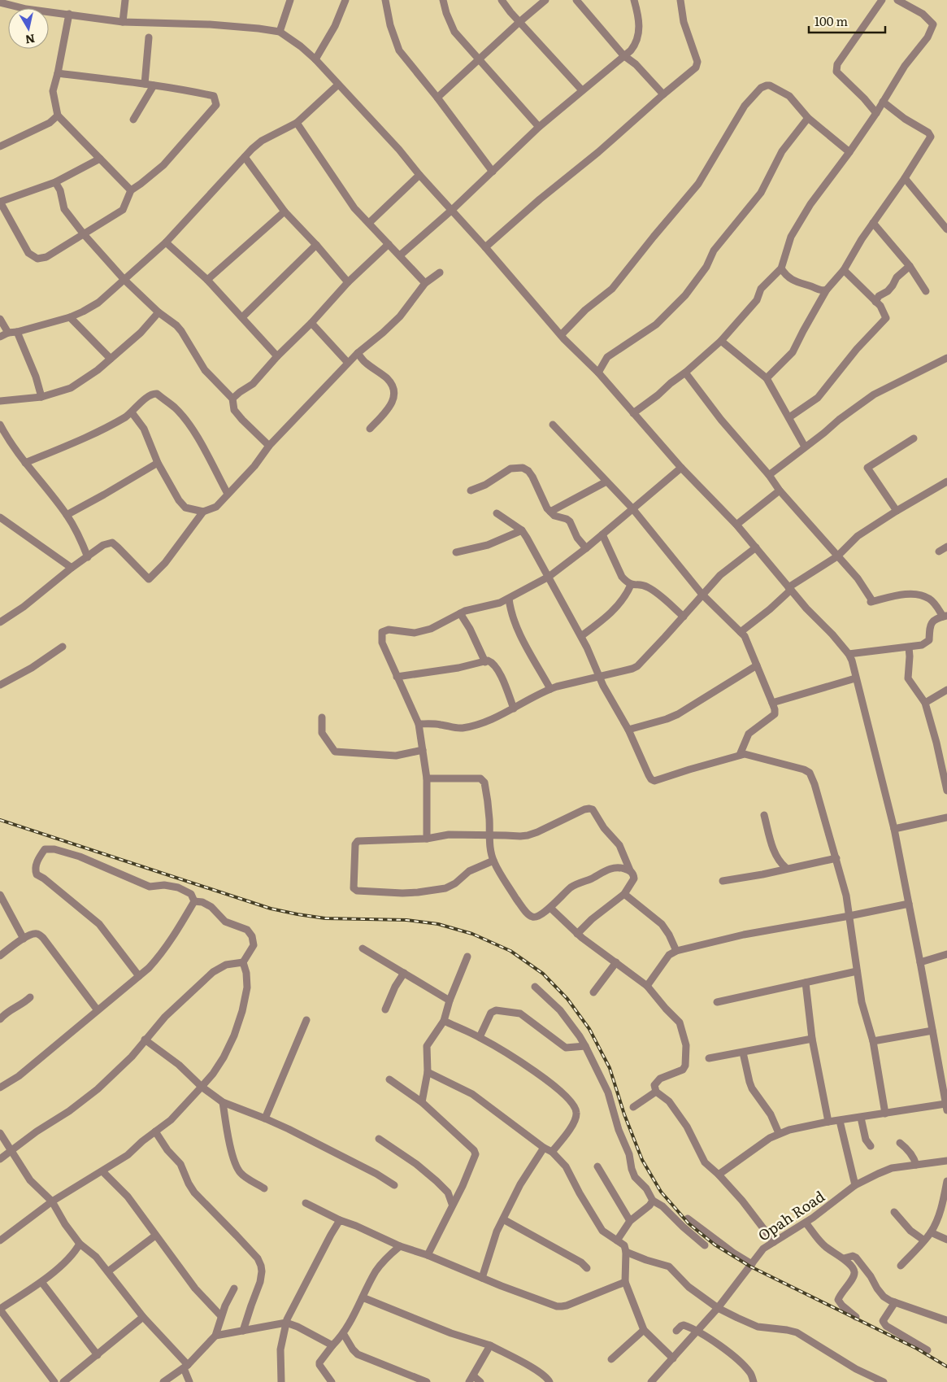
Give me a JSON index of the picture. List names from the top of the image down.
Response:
{
  "streets": {
    "street": ["Opah Road"]
  },
  "scale_bar": "100 m",
  "north": "bottom"
}
